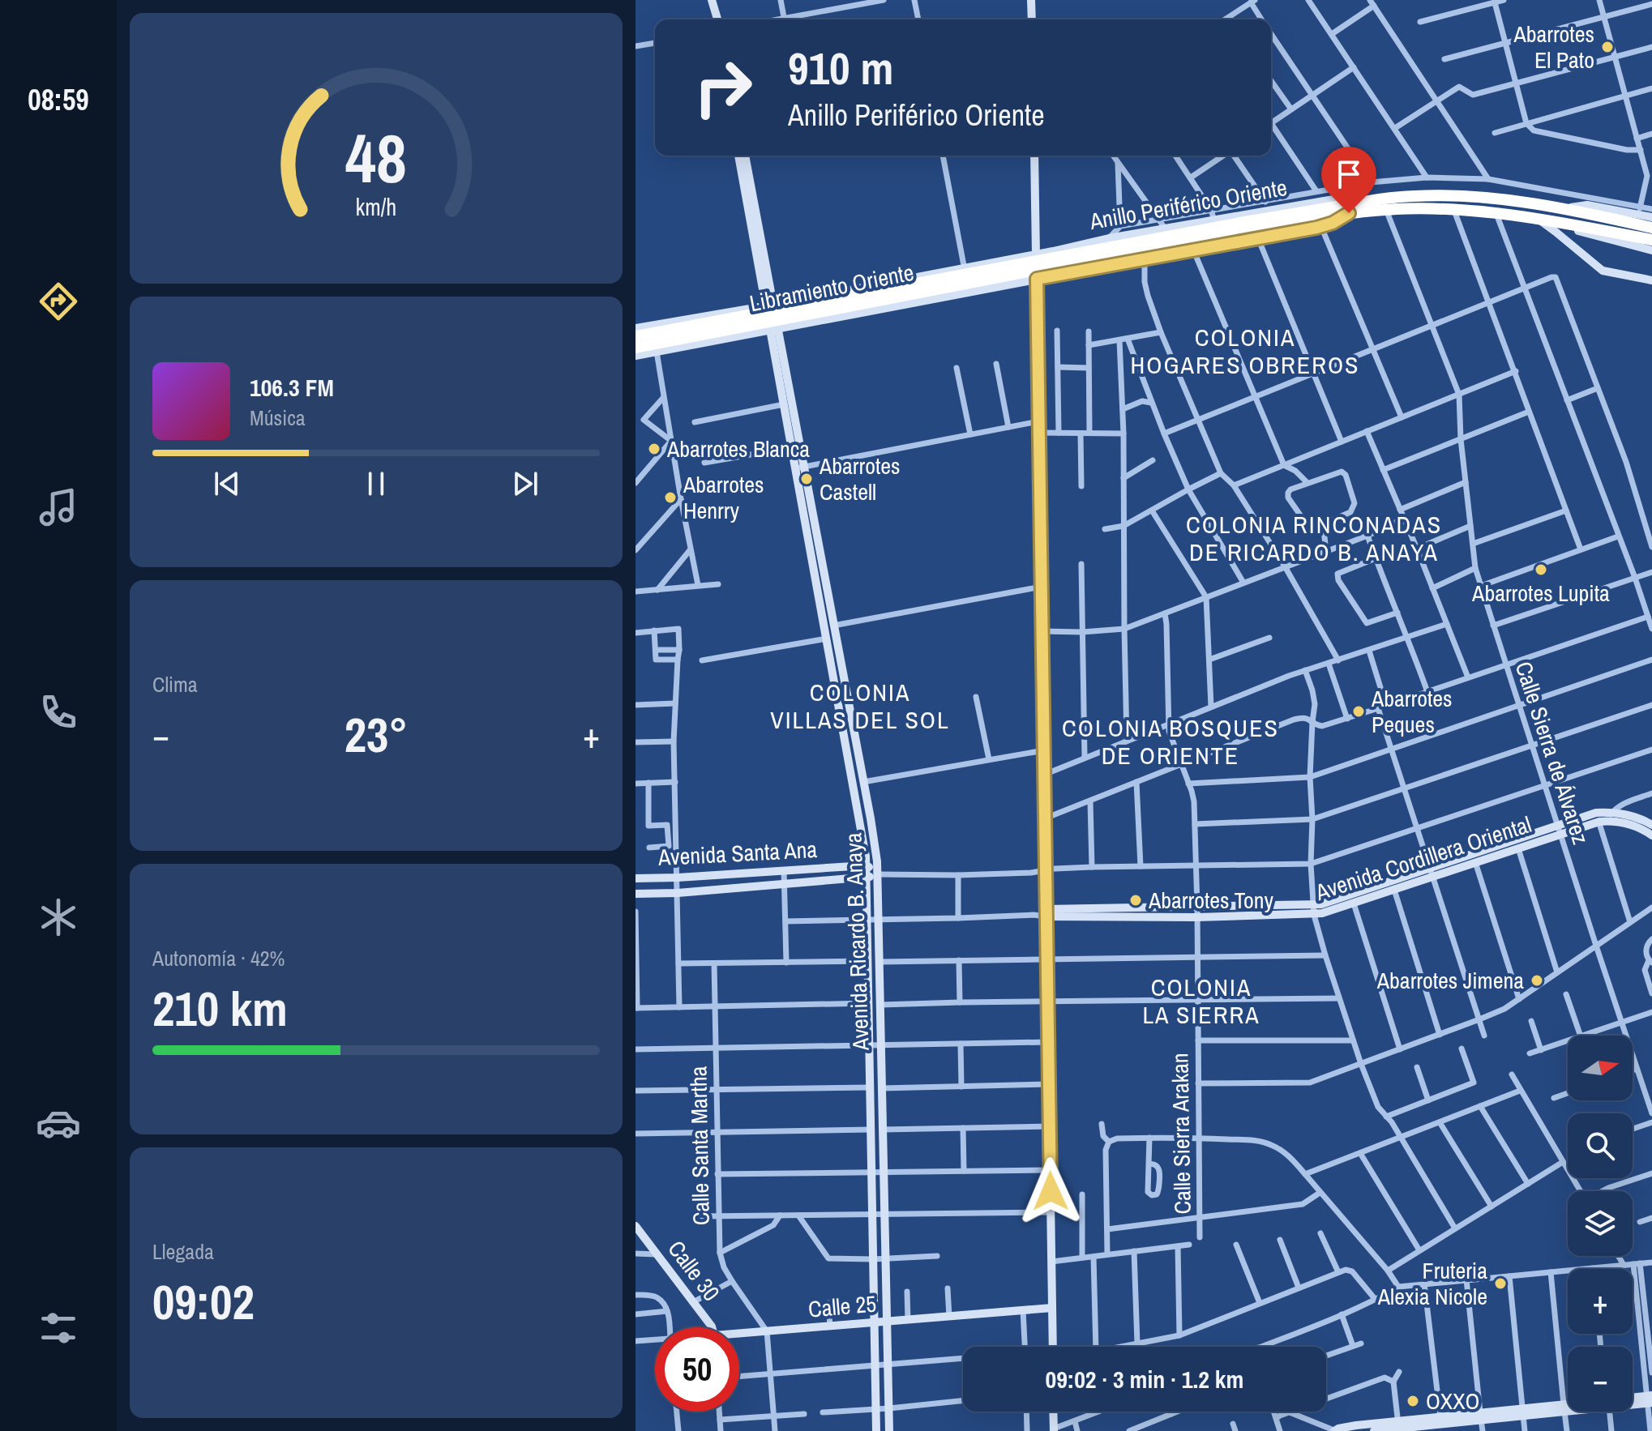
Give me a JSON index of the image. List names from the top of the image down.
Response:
{
  "streets": {
    "highway": ["Anillo Periférico Oriente", "Libramiento Oriente"],
    "street": [
      "Calle Sierra de Álvarez",
      "Avenida Santa Ana",
      "Avenida Cordillera Oriental",
      "Avenida Ricardo B. Anaya",
      "Calle Sierra Arakan",
      "Calle Santa Martha",
      "Calle 30",
      "Calle 25"
    ]
  },
  "crossings": [
    ["Anillo Periférico Oriente", "Libramiento Oriente"],
    ["Anillo Periférico Oriente", "Calle Sierra de Álvarez"],
    ["Libramiento Oriente", "Avenida Ricardo B. Anaya"],
    ["Calle Sierra de Álvarez", "Avenida Santa Ana"],
    ["Calle Sierra de Álvarez", "Avenida Cordillera Oriental"],
    ["Avenida Santa Ana", "Avenida Ricardo B. Anaya"],
    ["Avenida Santa Ana", "Calle Sierra Arakan"],
    ["Avenida Cordillera Oriental", "Calle Sierra Arakan"],
    ["Avenida Ricardo B. Anaya", "Calle 25"],
    ["Calle Santa Martha", "Calle 25"]
  ],
  "districts": [
    "COLONIA HOGARES OBREROS",
    "COLONIA RINCONADAS DE RICARDO B. ANAYA",
    "COLONIA VILLAS DEL SOL",
    "COLONIA BOSQUES DE ORIENTE",
    "COLONIA LA SIERRA"
  ],
  "places": [
    "Abarrotes El Pato",
    "Abarrotes Blanca",
    "Abarrotes Castell",
    "Abarrotes Henrry",
    "Abarrotes Lupita",
    "Abarrotes Peques",
    "Abarrotes Tony",
    "Abarrotes Jimena",
    "Fruteria Alexia Nicole",
    "OXXO"
  ],
  "north": "right",
  "page": {
    "tabs": "08:59",
    "turn": ["910 m", "Anillo Periférico Oriente"],
    "song": ["106.3 FM", "Música"],
    "tile": [
      "Clima",
      ["Autonomía · 42%", "210 km"],
      ["Llegada", "09:02"]
    ],
    "heat": ["−", "23°", "+"],
    "map_buttons": ["+", "−"],
    "limit": "50",
    "trip": "09:02 · 3 min · 1.2 km",
    "gauge": ["48", "km/h"]
  }
}
